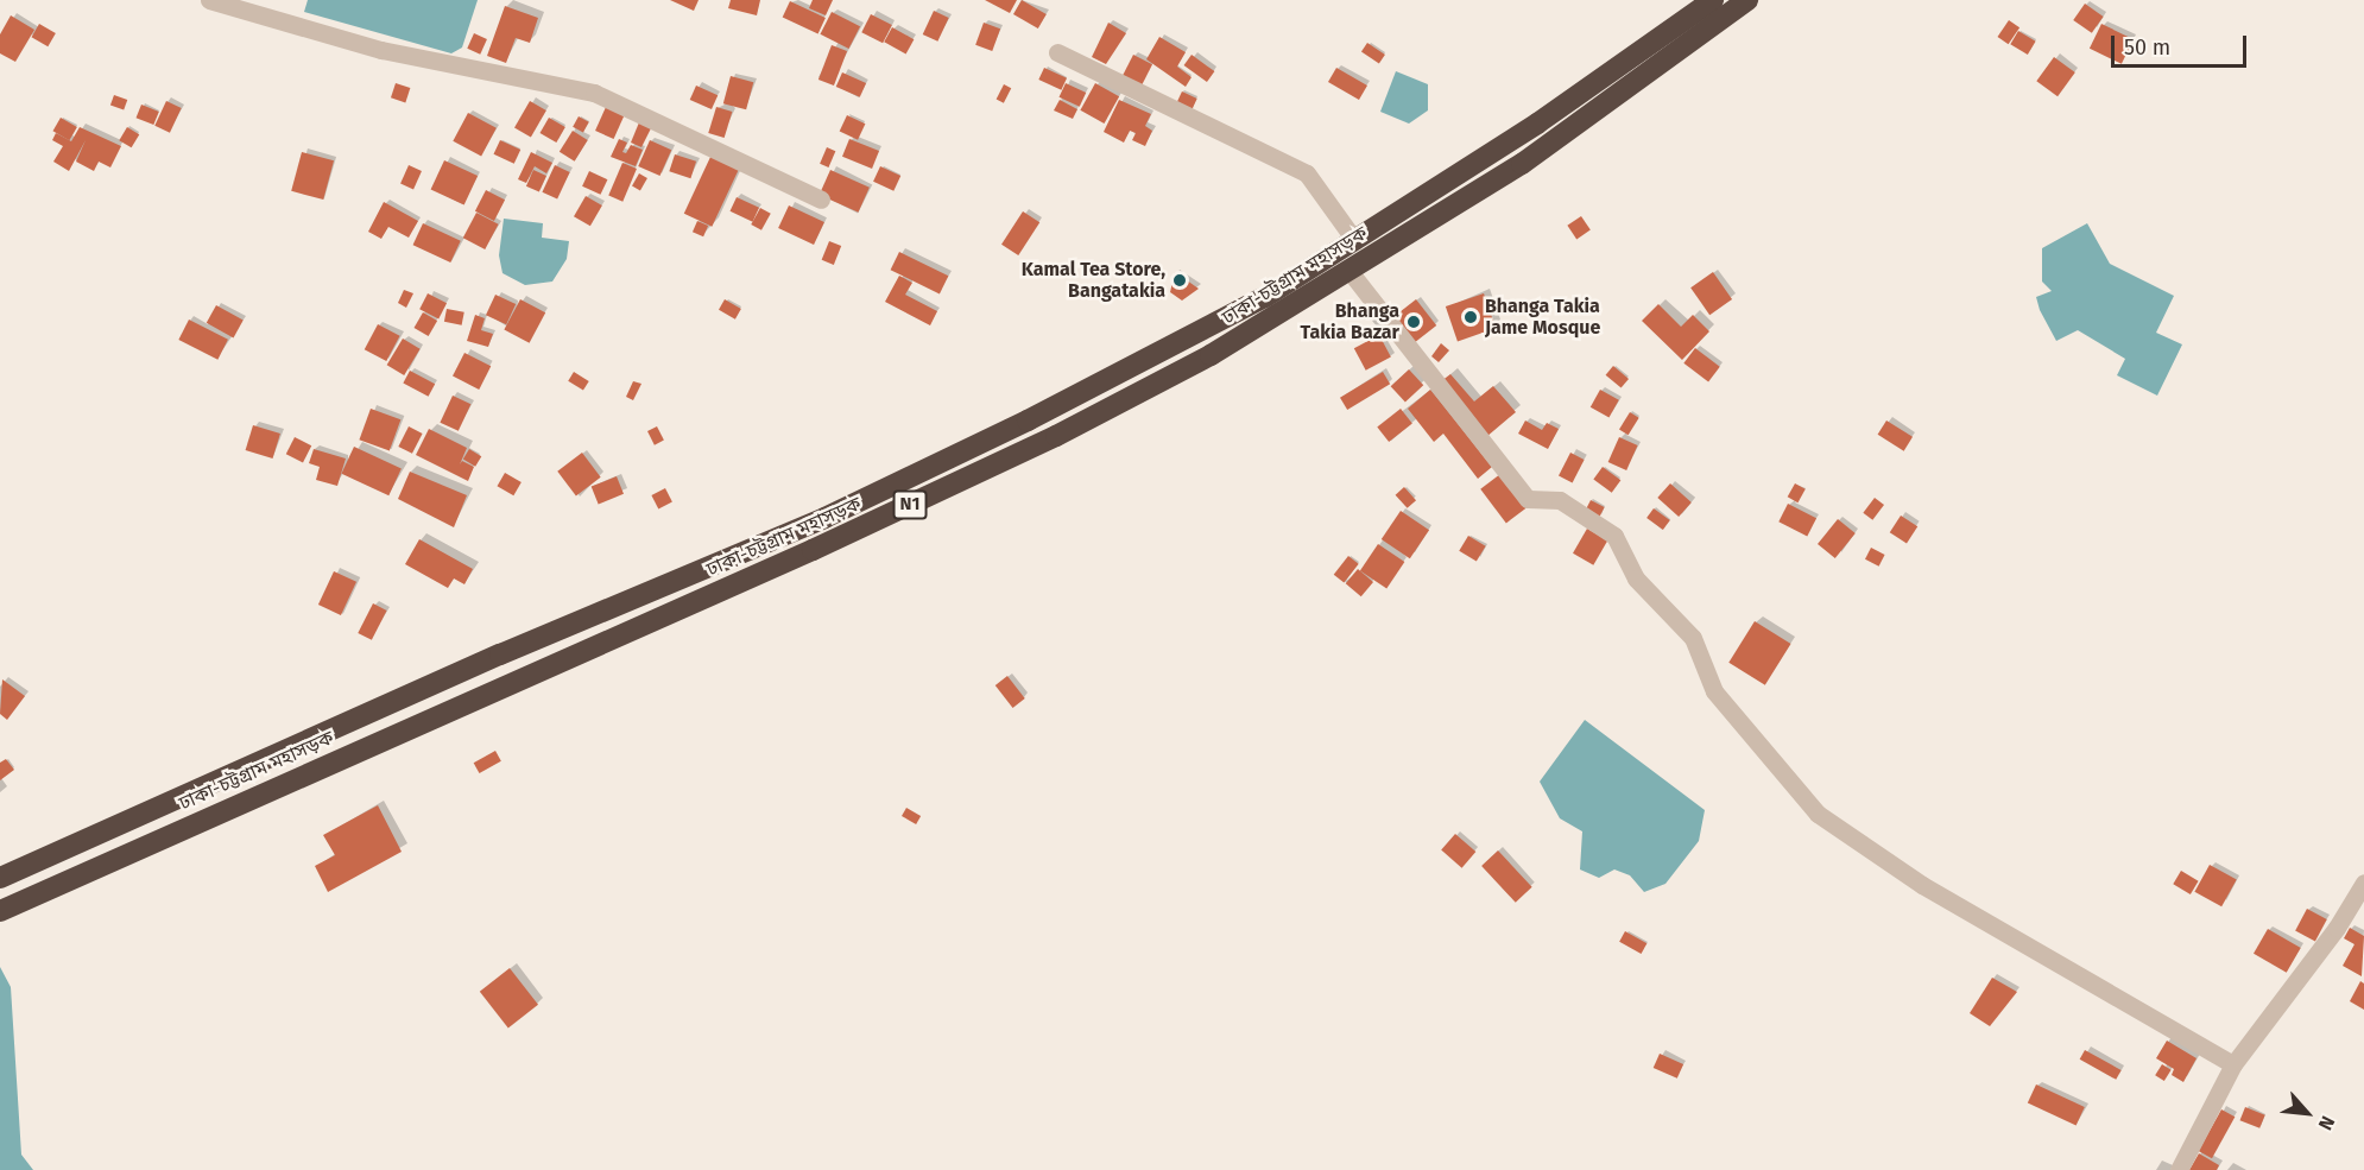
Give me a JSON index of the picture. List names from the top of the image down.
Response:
{
  "streets": {
    "highway": ["ঢাকা-চট্টগ্রাম মহাসড়ক", "N1"]
  },
  "places": ["Kamal Tea Store, Bangatakia", "Bhanga Takia Jame Mosque", "Bhanga Takia Bazar"],
  "scale_bar": "50 m",
  "north": "bottom right"
}
